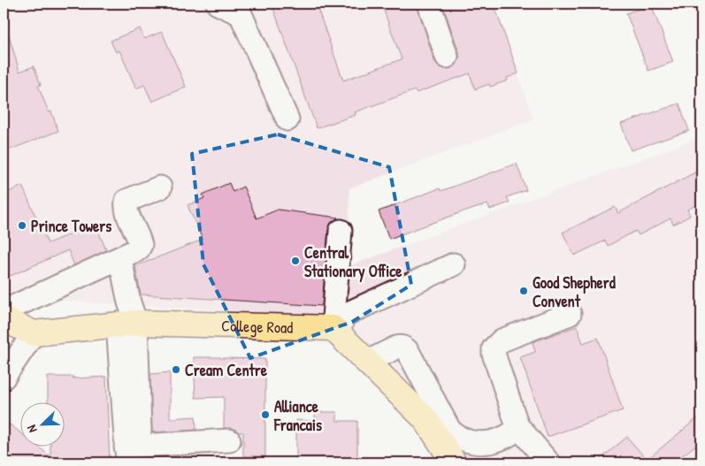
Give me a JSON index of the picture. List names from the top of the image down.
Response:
{
  "streets": {
    "main road": ["College Road"]
  },
  "places": [
    "Prince Towers",
    "Central Stationary Office",
    "Good Shepherd Convent",
    "Cream Centre",
    "Alliance Francais"
  ],
  "north": "bottom left"
}
